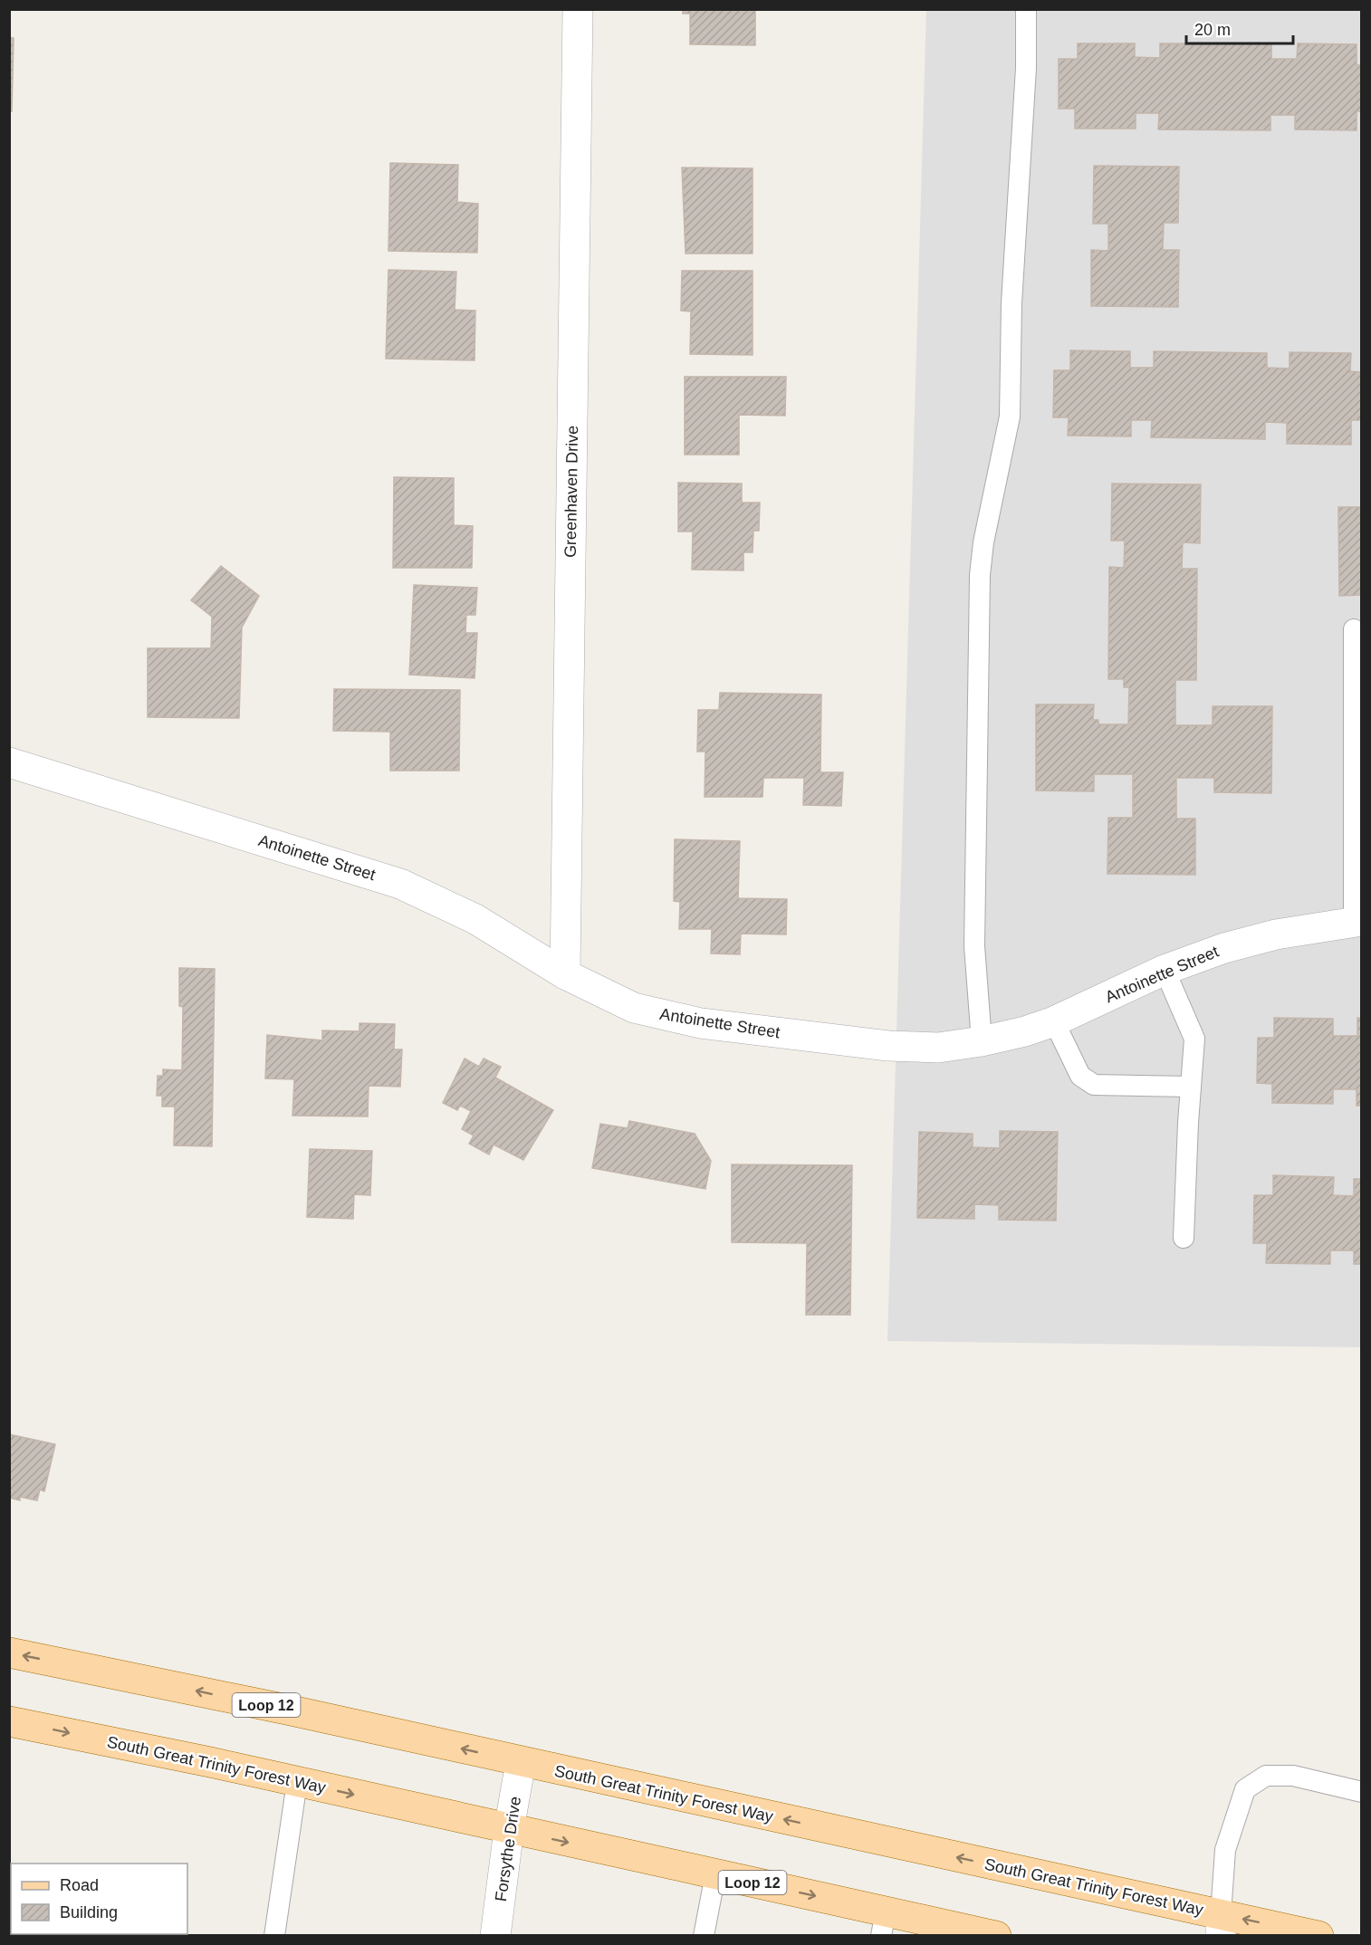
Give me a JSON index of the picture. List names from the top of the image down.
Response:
{
  "streets": {
    "main road": ["Loop 12", "South Great Trinity Forest Way"],
    "street": ["Greenhaven Drive", "Antoinette Street", "Forsythe Drive"]
  },
  "crossings": [
    ["Greenhaven Drive", "Antoinette Street"],
    ["South Great Trinity Forest Way", "Forsythe Drive"]
  ],
  "legend": ["Road", "Building"],
  "scale_bar": "20 m"
}
